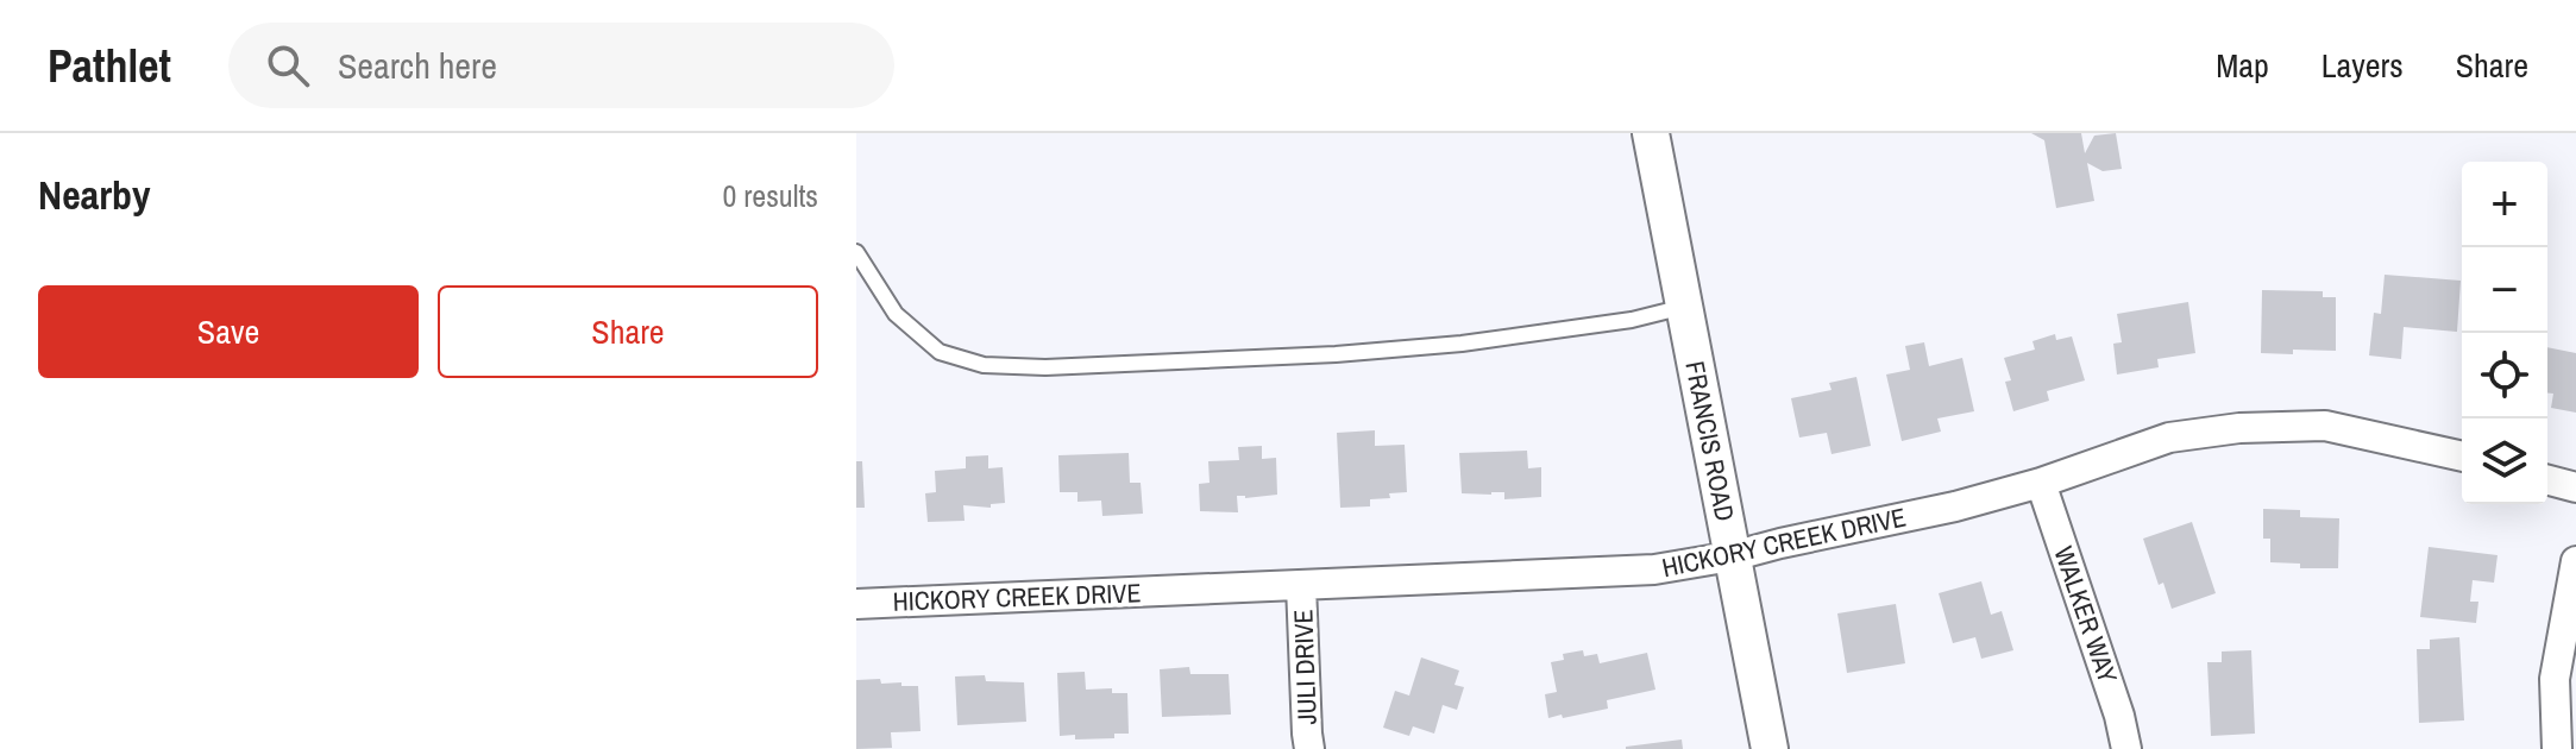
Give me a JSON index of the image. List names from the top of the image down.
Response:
{
  "streets": {
    "street": [
      "FRANCIS ROAD",
      "HICKORY CREEK DRIVE",
      "WALKER WAY",
      "JULI DRIVE"
    ]
  },
  "crossings": [
    ["FRANCIS ROAD", "HICKORY CREEK DRIVE"],
    ["HICKORY CREEK DRIVE", "WALKER WAY"],
    ["HICKORY CREEK DRIVE", "JULI DRIVE"]
  ],
  "page": {
    "header": "Pathlet",
    "search": "Search here",
    "nav": ["Map", "Layers", "Share"],
    "heading": ["Nearby", "0 results"],
    "map_buttons": ["+", "−"],
    "buttons": ["Save", "Share"]
  }
}
